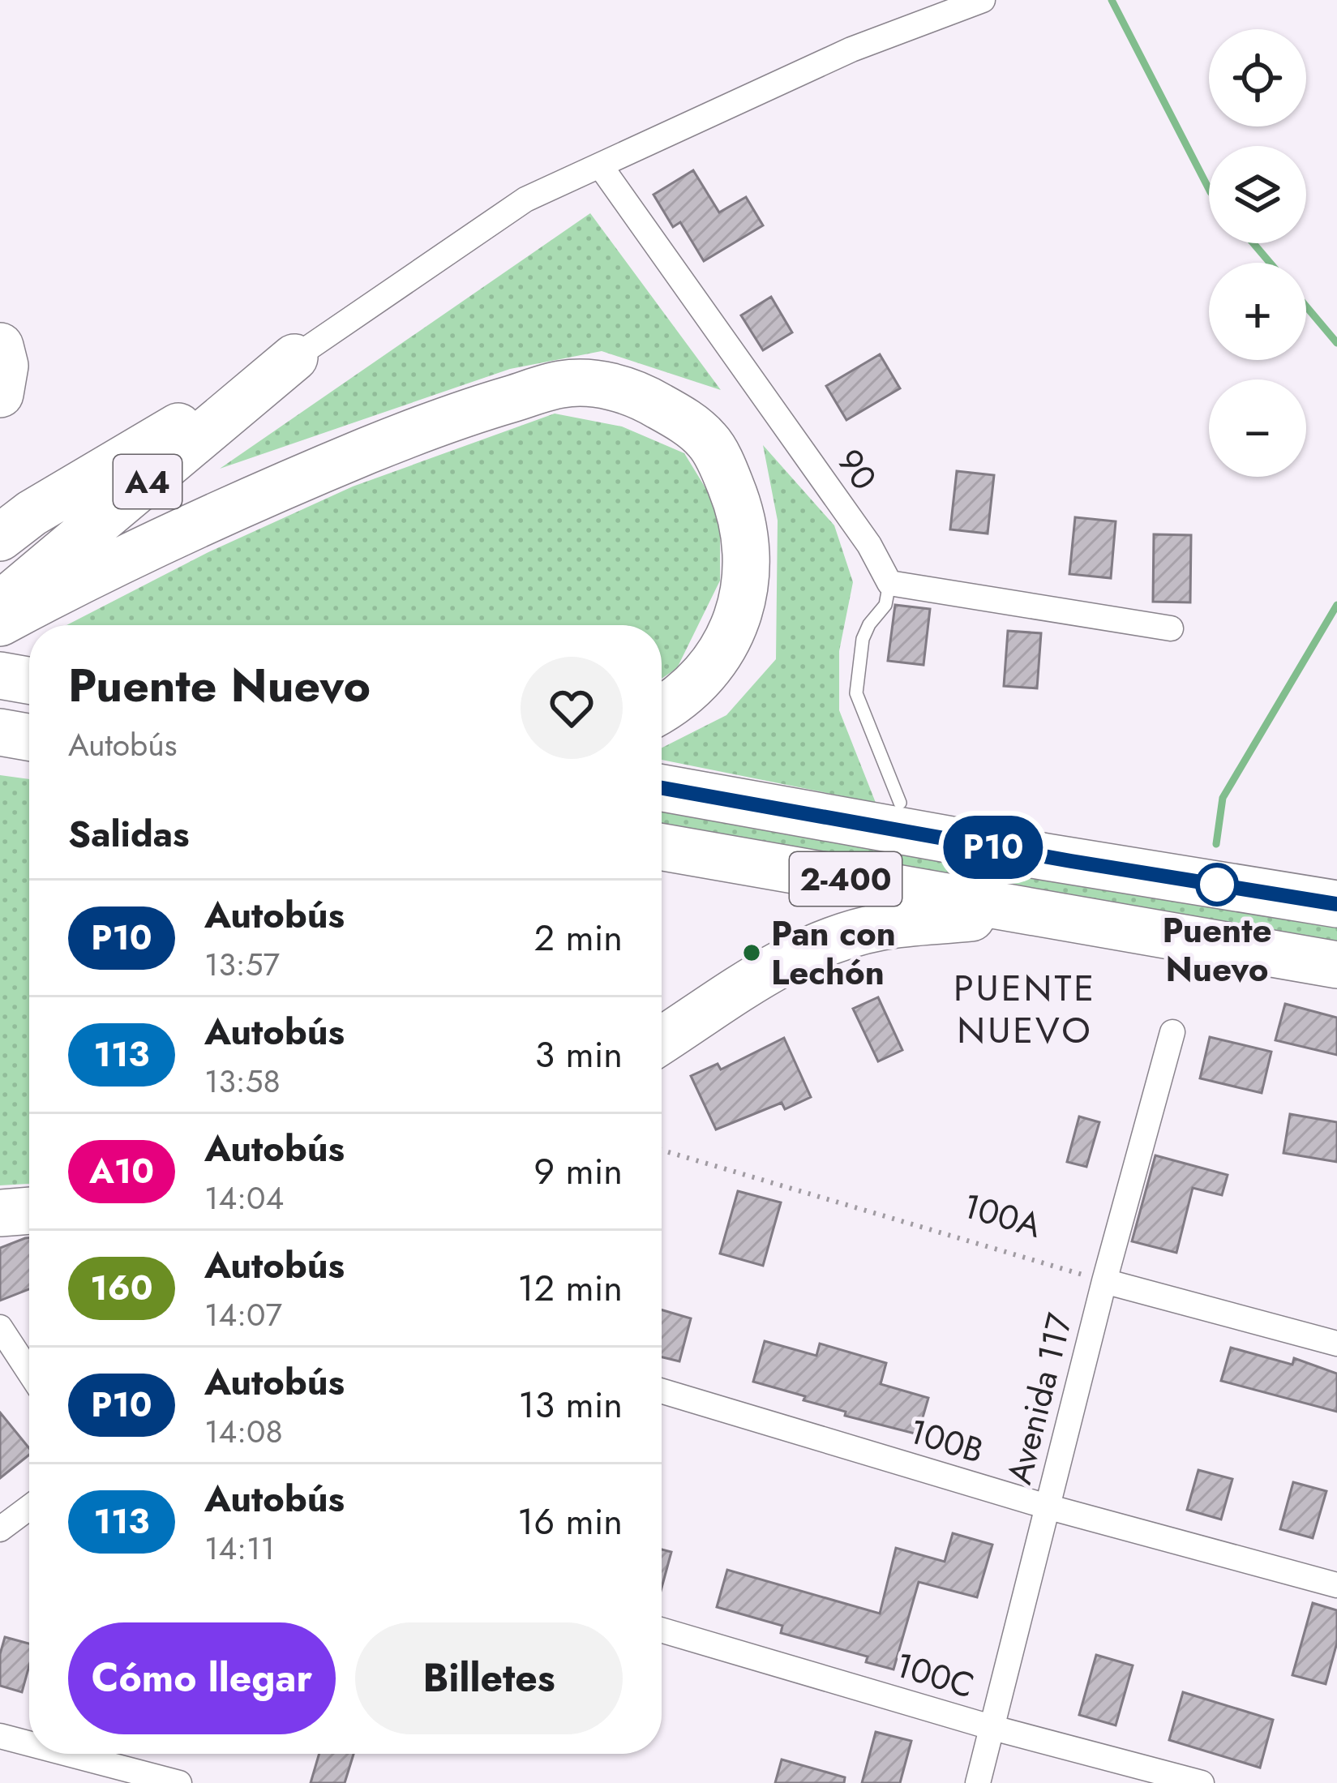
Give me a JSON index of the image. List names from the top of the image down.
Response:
{
  "streets": {
    "highway": ["A4", "2-400"],
    "street": [
      "90",
      "Avenida 117",
      "100B",
      "100C"
    ],
    "path": ["100A"]
  },
  "crossings": [
    ["100A", "Avenida 117"],
    ["Avenida 117", "100B"],
    ["Avenida 117", "100C"]
  ],
  "districts": ["PUENTE NUEVO"],
  "places": ["Puente Nuevo", "Pan con Lechón"],
  "lines": ["bus line P10"],
  "page": {
    "on_map": "P10",
    "map_buttons": ["+", "−"],
    "heading": [
      ["Puente Nuevo", "Autobús"],
      "Salidas"
    ],
    "list": [
      {
        "mark": "P10",
        "name": "Autobús",
        "note": "13:57",
        "value": "2 min"
      },
      {
        "mark": "113",
        "name": "Autobús",
        "note": "13:58",
        "value": "3 min"
      },
      {
        "mark": "A10",
        "name": "Autobús",
        "note": "14:04",
        "value": "9 min"
      },
      {
        "mark": "160",
        "name": "Autobús",
        "note": "14:07",
        "value": "12 min"
      },
      {
        "mark": "P10",
        "name": "Autobús",
        "note": "14:08",
        "value": "13 min"
      },
      {
        "mark": "113",
        "name": "Autobús",
        "note": "14:11",
        "value": "16 min"
      }
    ],
    "buttons": ["Cómo llegar", "Billetes"]
  }
}
